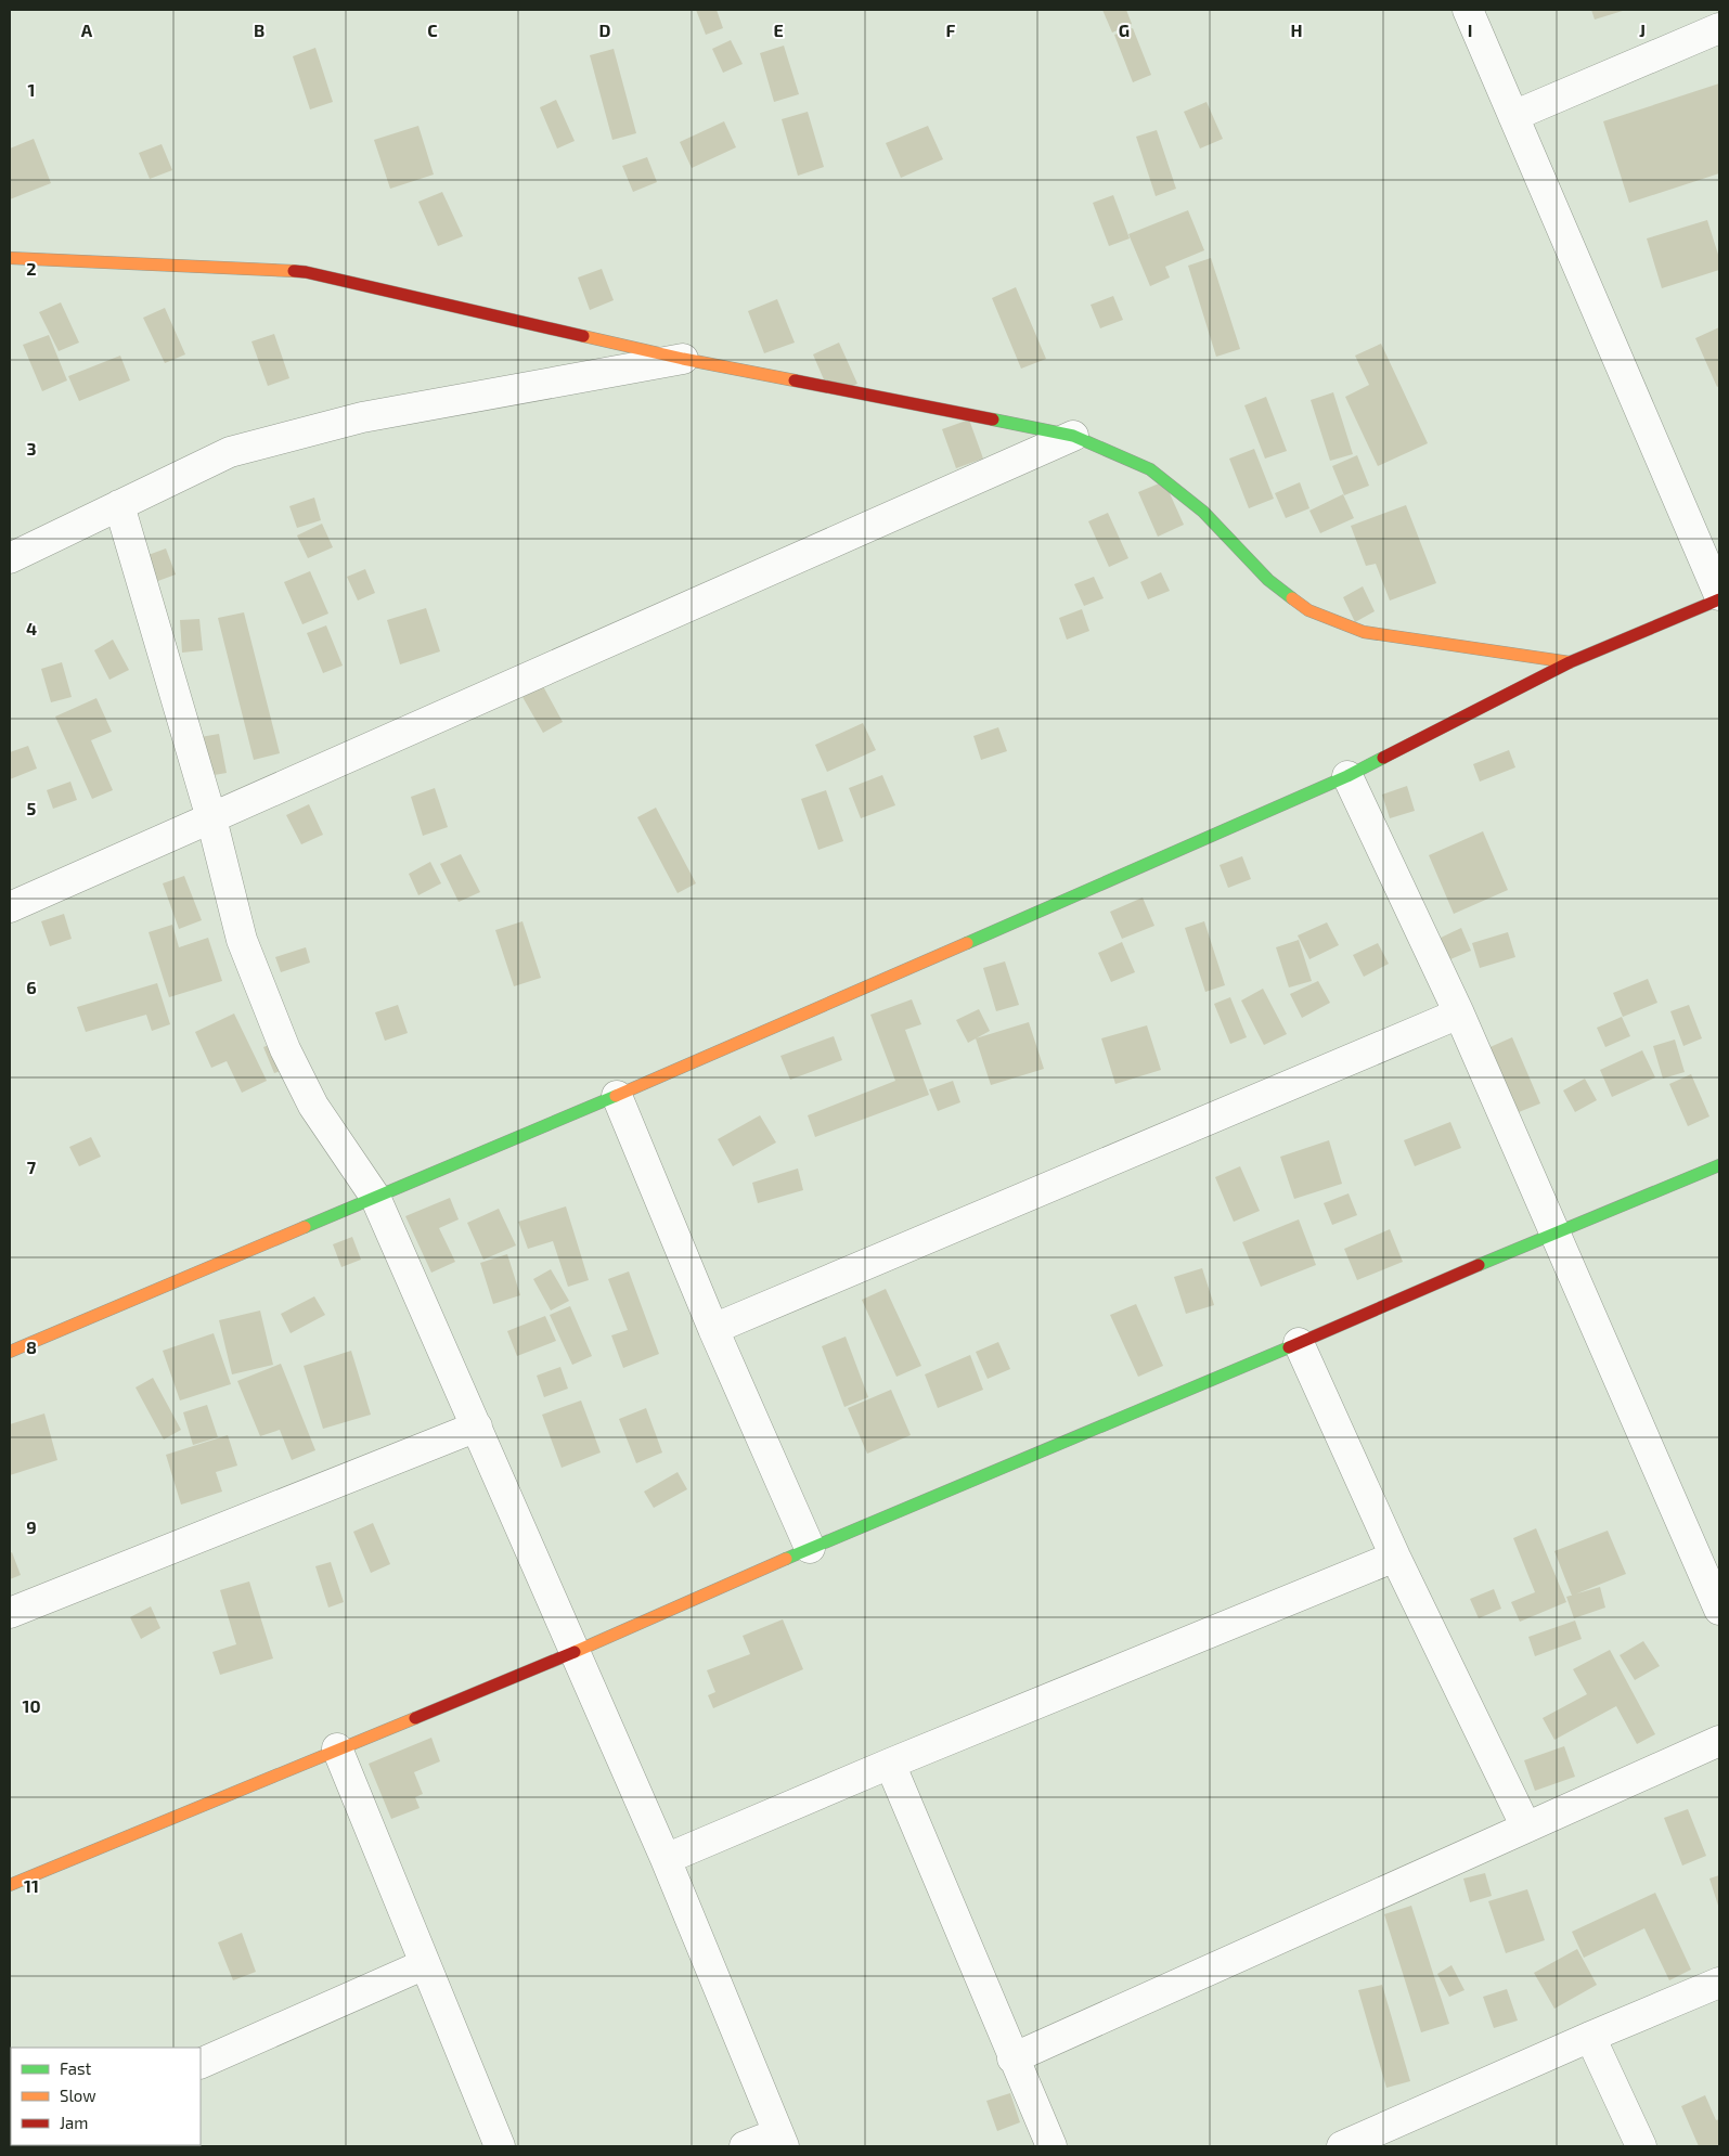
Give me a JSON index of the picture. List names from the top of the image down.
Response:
{
  "legend": ["Fast", "Slow", "Jam"],
  "grid": {
    "columns": [
      "A",
      "B",
      "C",
      "D",
      "E",
      "F",
      "G",
      "H",
      "I",
      "J"
    ],
    "rows": [
      "1",
      "2",
      "3",
      "4",
      "5",
      "6",
      "7",
      "8",
      "9",
      "10",
      "11"
    ]
  }
}
